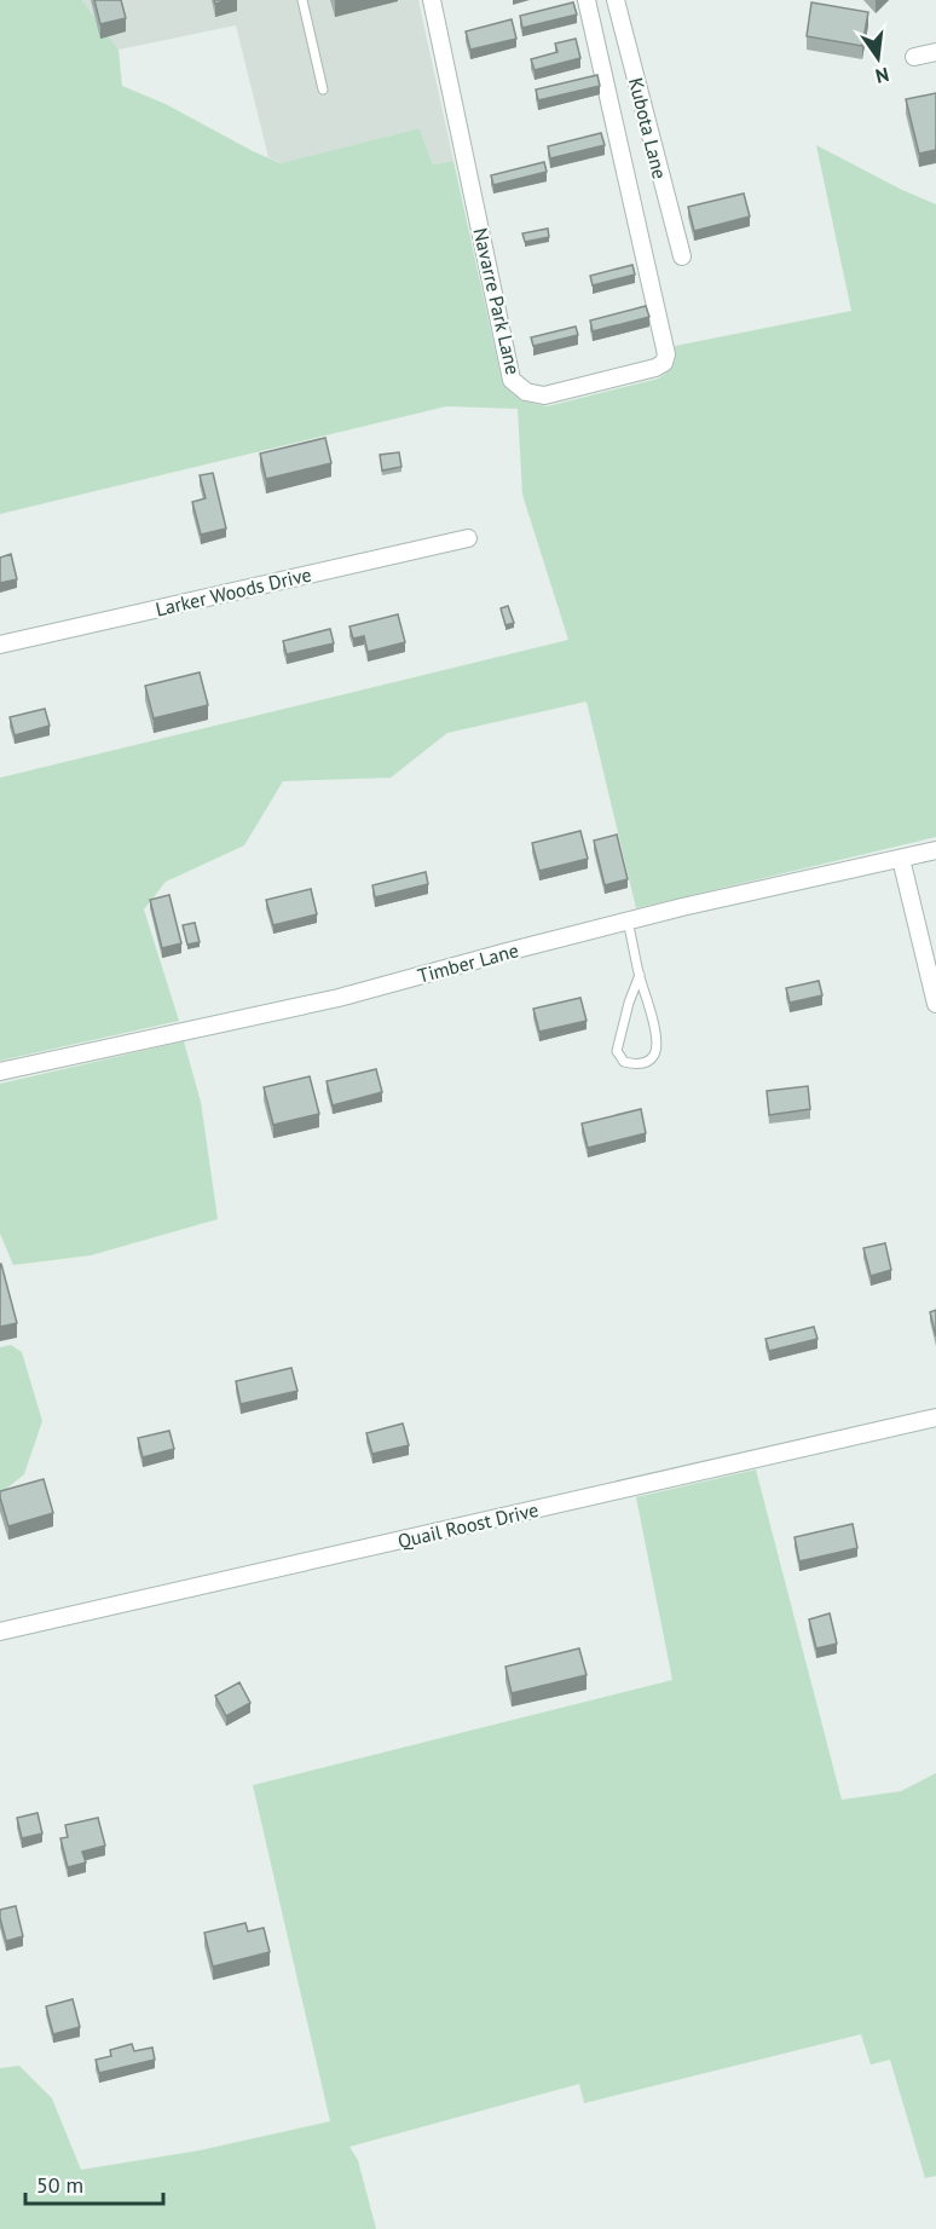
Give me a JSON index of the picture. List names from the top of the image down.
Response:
{
  "streets": {
    "street": [
      "Kubota Lane",
      "Navarre Park Lane",
      "Larker Woods Drive",
      "Timber Lane",
      "Quail Roost Drive"
    ]
  },
  "scale_bar": "50 m",
  "north": "bottom"
}
